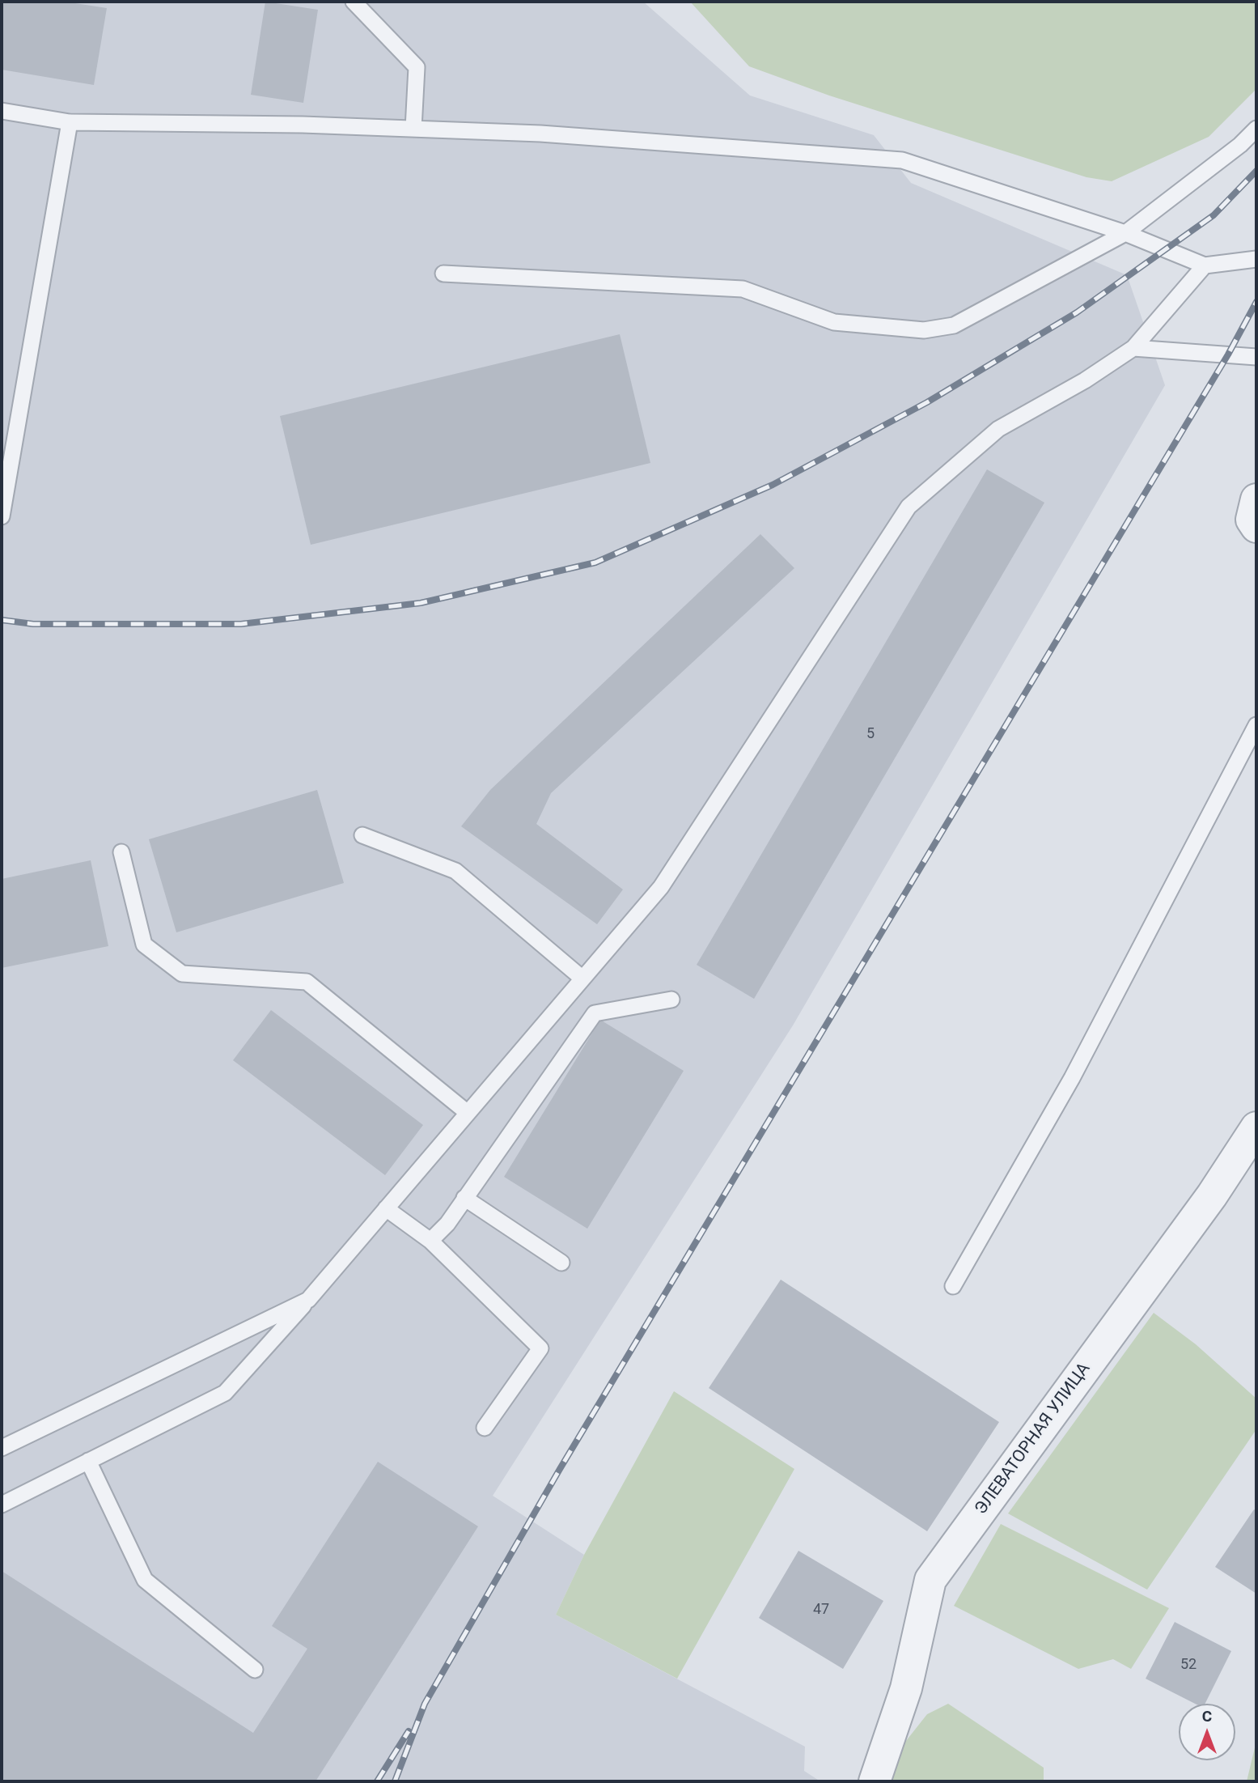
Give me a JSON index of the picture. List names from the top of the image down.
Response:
{
  "streets": {
    "street": ["ЭЛЕВАТОРНАЯ УЛИЦА"]
  },
  "house_numbers": ["5", "47", "52"],
  "north": "top"
}
